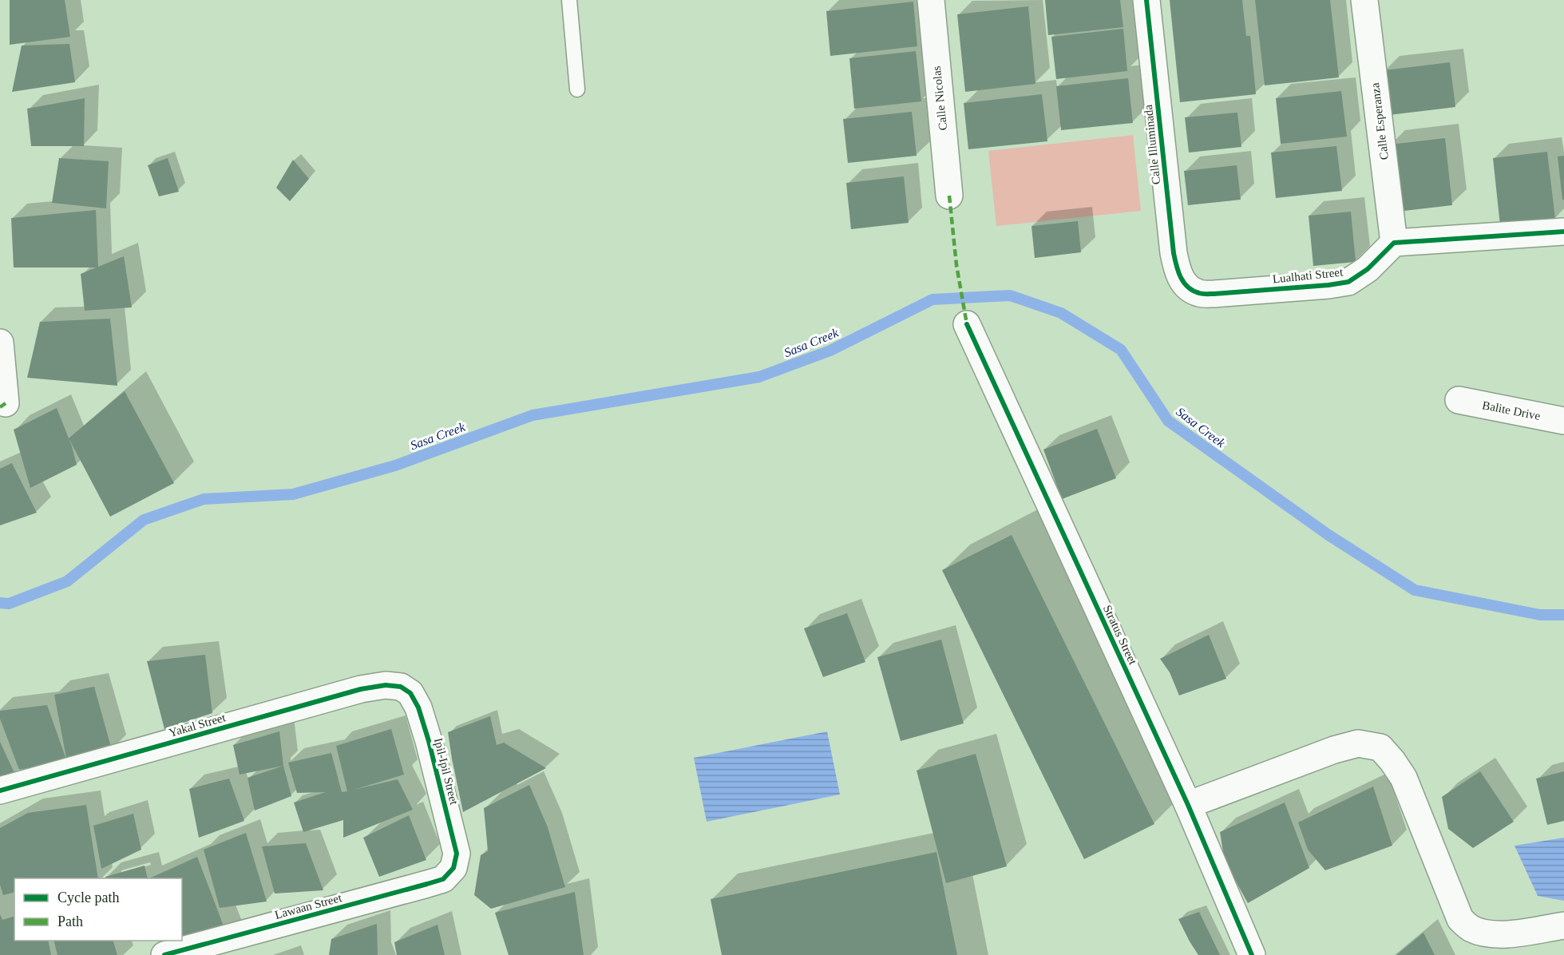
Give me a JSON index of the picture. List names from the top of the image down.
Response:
{
  "streets": {
    "street": [
      "Calle Nicolas",
      "Calle Esperanza",
      "Calle Illuminada",
      "Lualhati Street",
      "Balite Drive",
      "Stratus Street",
      "Yakal Street",
      "Ipil-Ipil Street",
      "Lawaan Street"
    ]
  },
  "crossings": [
    ["Calle Esperanza", "Lualhati Street"],
    ["Calle Illuminada", "Lualhati Street"],
    ["Yakal Street", "Ipil-Ipil Street"],
    ["Ipil-Ipil Street", "Lawaan Street"]
  ],
  "water": ["Sasa Creek"],
  "legend": ["Cycle path", "Path"]
}
